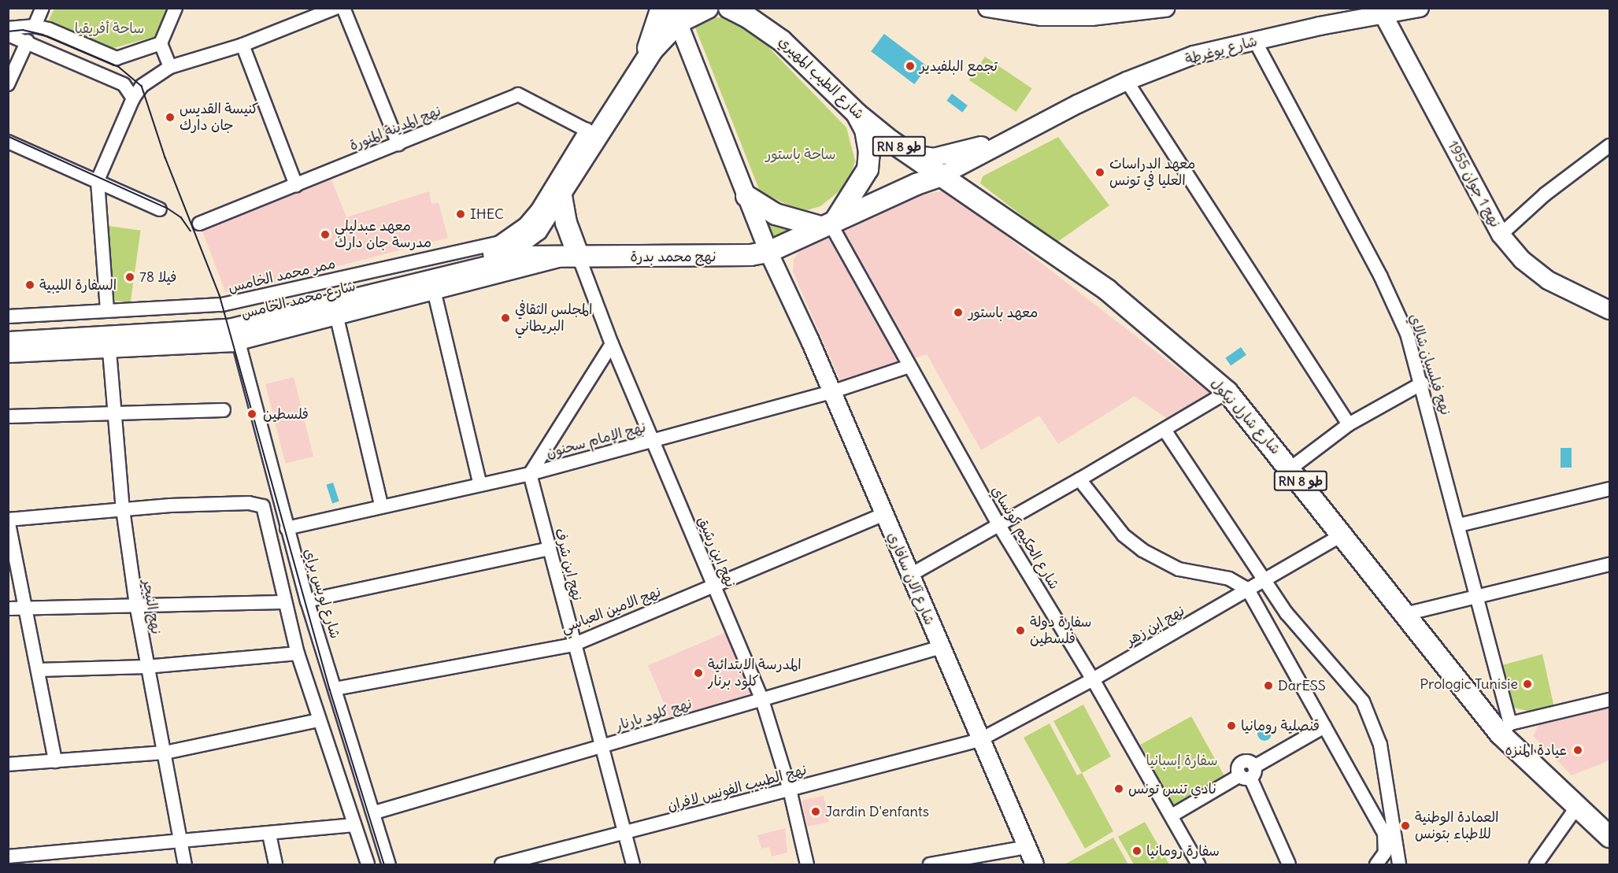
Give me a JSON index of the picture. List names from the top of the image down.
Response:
{
  "streets": {
    "main road": [
      "شارع الطيب المهيري",
      "RN 8 طو",
      "نهج محمد بدرة",
      "شارع محمد الخامس",
      "شارع شارل نيكول"
    ],
    "street": [
      "شارع يوغرطة",
      "نهج المدينة المنورة",
      "نهج 1 جوان 1955",
      "ممر محمد الخامس",
      "نهج فيلسيان شالاي",
      "نهج الإمام سحنون",
      "شارع الحكيم كونساي",
      "نهج ابن رشيق",
      "نهج ابن شرف",
      "شارع آلان سافاري",
      "شارع لويس براي",
      "نهج النيجر",
      "نهج الامين العباسي",
      "نهج ابن زهر",
      "نهج كلود بارنار",
      "نهج الطبيب الفونس لافران"
    ]
  },
  "crossings": [
    ["شارع يوغرطة", "شارع الطيب المهيري"],
    ["شارع يوغرطة", "نهج 1 جوان 1955"],
    ["شارع يوغرطة", "نهج فيلسيان شالاي"],
    ["شارع يوغرطة", "شارع شارل نيكول"],
    ["شارع الطيب المهيري", "شارع شارل نيكول"],
    ["نهج المدينة المنورة", "ممر محمد الخامس"],
    ["نهج المدينة المنورة", "شارع محمد الخامس"],
    ["نهج محمد بدرة", "شارع محمد الخامس"],
    ["نهج محمد بدرة", "نهج ابن رشيق"],
    ["نهج محمد بدرة", "شارع آلان سافاري"],
    ["ممر محمد الخامس", "شارع محمد الخامس"],
    ["شارع محمد الخامس", "نهج ابن رشيق"],
    ["شارع محمد الخامس", "شارع لويس براي"],
    ["نهج فيلسيان شالاي", "شارع شارل نيكول"],
    ["شارع شارل نيكول", "نهج ابن زهر"],
    ["نهج الإمام سحنون", "شارع الحكيم كونساي"],
    ["نهج الإمام سحنون", "نهج ابن رشيق"],
    ["نهج الإمام سحنون", "نهج ابن شرف"],
    ["نهج الإمام سحنون", "شارع آلان سافاري"],
    ["نهج الإمام سحنون", "شارع لويس براي"],
    ["شارع الحكيم كونساي", "نهج ابن زهر"],
    ["نهج ابن رشيق", "نهج الامين العباسي"],
    ["نهج ابن رشيق", "نهج كلود بارنار"],
    ["نهج ابن رشيق", "نهج الطبيب الفونس لافران"],
    ["نهج ابن شرف", "نهج الامين العباسي"],
    ["نهج ابن شرف", "نهج كلود بارنار"],
    ["نهج ابن شرف", "نهج الطبيب الفونس لافران"],
    ["شارع آلان سافاري", "نهج الامين العباسي"],
    ["شارع آلان سافاري", "نهج ابن زهر"],
    ["شارع آلان سافاري", "نهج كلود بارنار"],
    ["شارع آلان سافاري", "نهج الطبيب الفونس لافران"],
    ["شارع لويس براي", "نهج الامين العباسي"],
    ["شارع لويس براي", "نهج كلود بارنار"],
    ["نهج ابن زهر", "نهج الطبيب الفونس لافران"]
  ],
  "parks": ["ساحة أفريقيا", "ساحة باستور", "سفارة إسبانيا"],
  "places": [
    "تجمع البلفيدير",
    "كنيسة القديس جان دارك",
    "معهد الدراسات العليا في تونس",
    "IHEC",
    "معهد عبدليلي مدرسة جان دارك",
    "فيلا 78",
    "السفارة الليبية",
    "معهد باستور",
    "المجلس الثقافي البريطاني",
    "فلسطين",
    "سفارة دولة فلسطين",
    "المدرسة الابتدائية كلود برنار",
    "Prologic Tunisie",
    "DarESS",
    "قنصلية رومانيا",
    "عيادة المنزه",
    "نادي تنس تونس",
    "Jardin D'enfants",
    "العمادة الوطنية للاطباء بتونس",
    "سفارة رومانيا"
  ]
}
